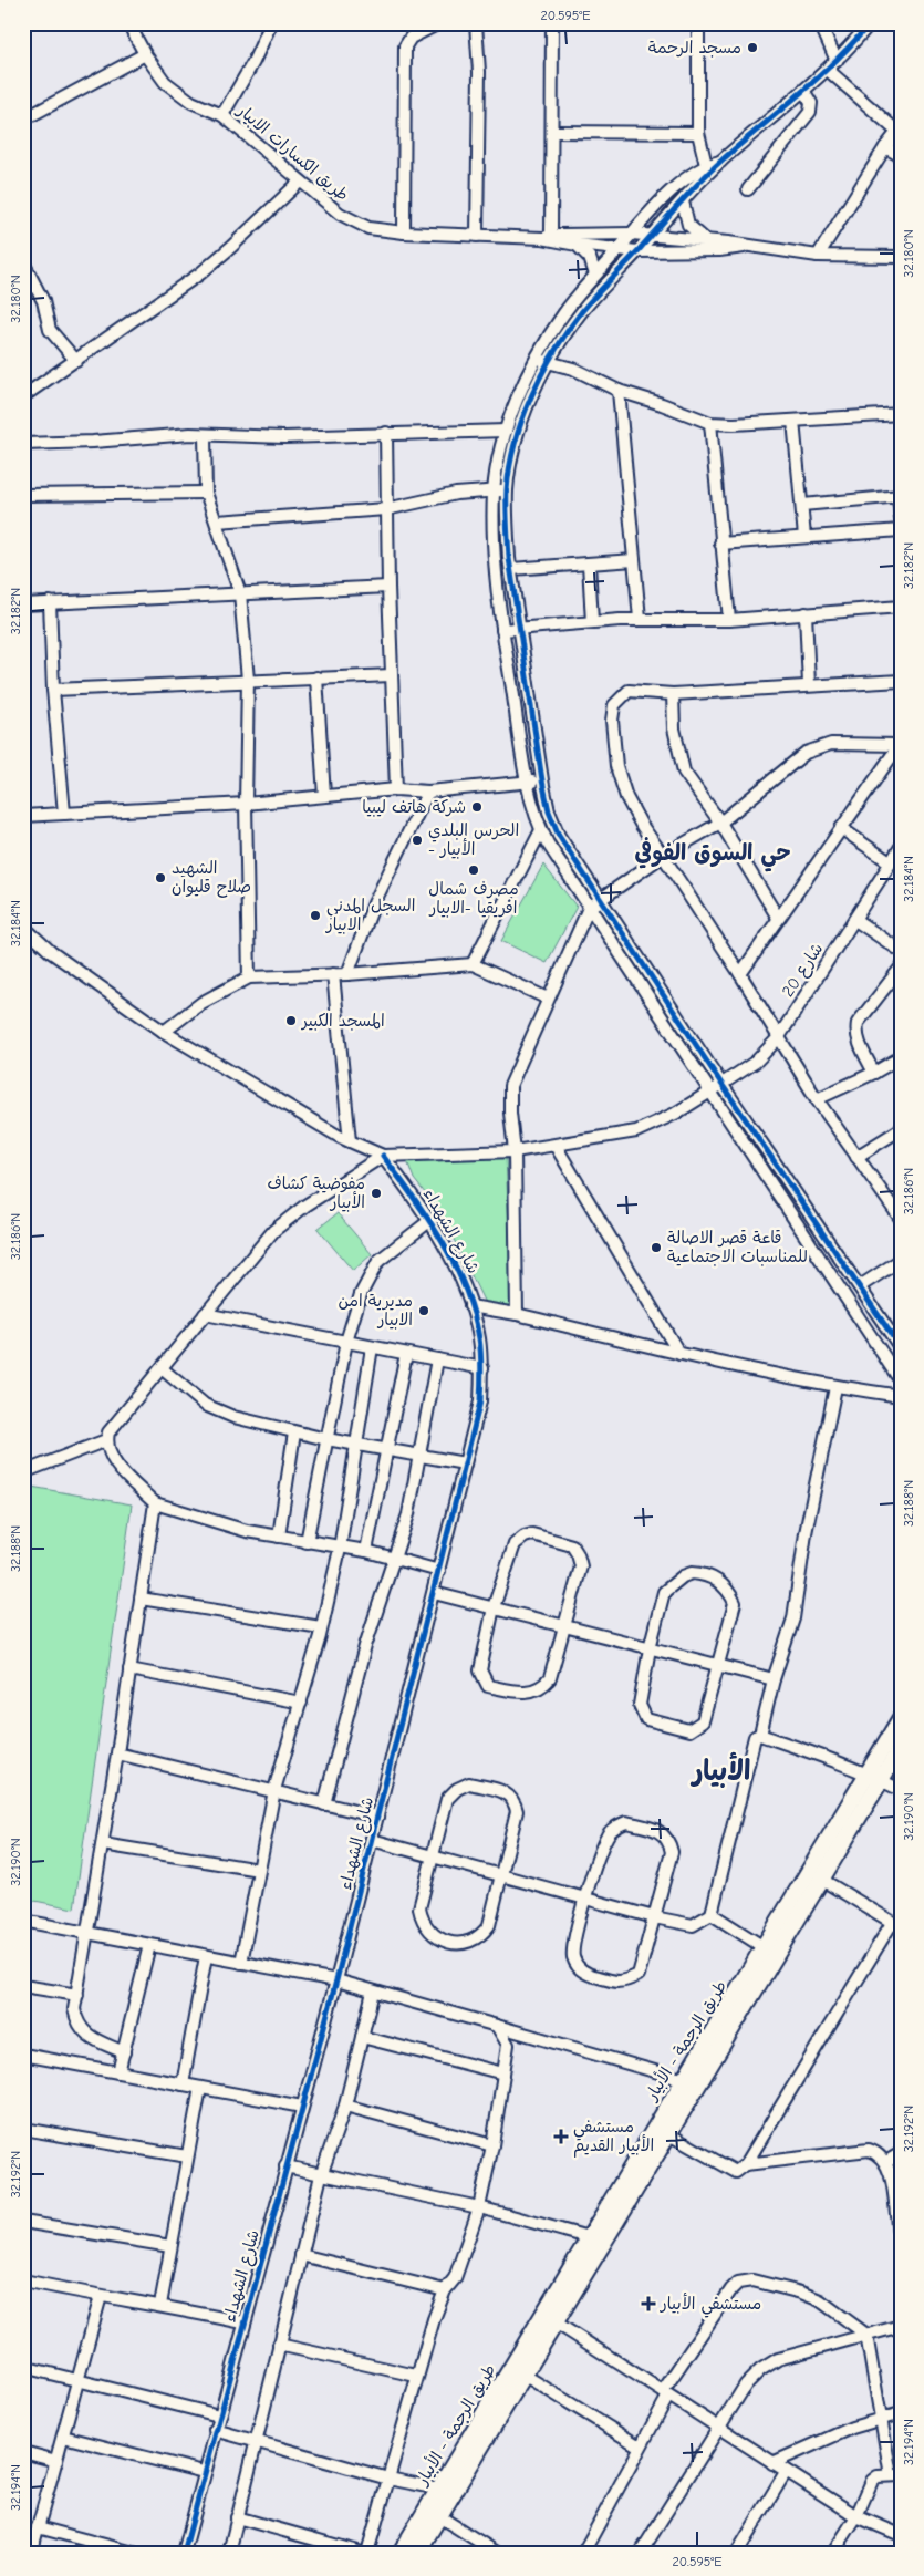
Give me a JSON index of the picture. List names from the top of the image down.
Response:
{
  "streets": {
    "highway": ["طريق الرجمة - الأبيار"],
    "street": ["طريق الكسارات الابيار", "شارع 20", "شارع الشهداء"]
  },
  "crossings": [
    ["شارع 20", "شارع الشهداء"]
  ],
  "districts": ["حي السوق الفوفي", "الأبيار"],
  "places": {
    "other": [
      "مسجد الرحمة",
      "شركة هاتف ليبيا",
      "الحرس البلدي - الأبيار",
      "مصرف شمال افريقيا -الابيار",
      "الشهيد صلاح قليوان",
      "السجل المدني الابيار",
      "المسجد الكبير",
      "مفوضية كشاف الأبيار",
      "قاعة قصر الاصالة للمناسبات الاجتماعية",
      "مديرية امن الابيار"
    ],
    "health": ["مستشفي الأبيار القديم", "مستشفي الأبيار"]
  },
  "coordinates": [
    "20.595°E",
    "32.180°N",
    "32.182°N",
    "32.184°N",
    "32.186°N",
    "32.188°N",
    "32.190°N",
    "32.192°N",
    "32.194°N"
  ]
}
